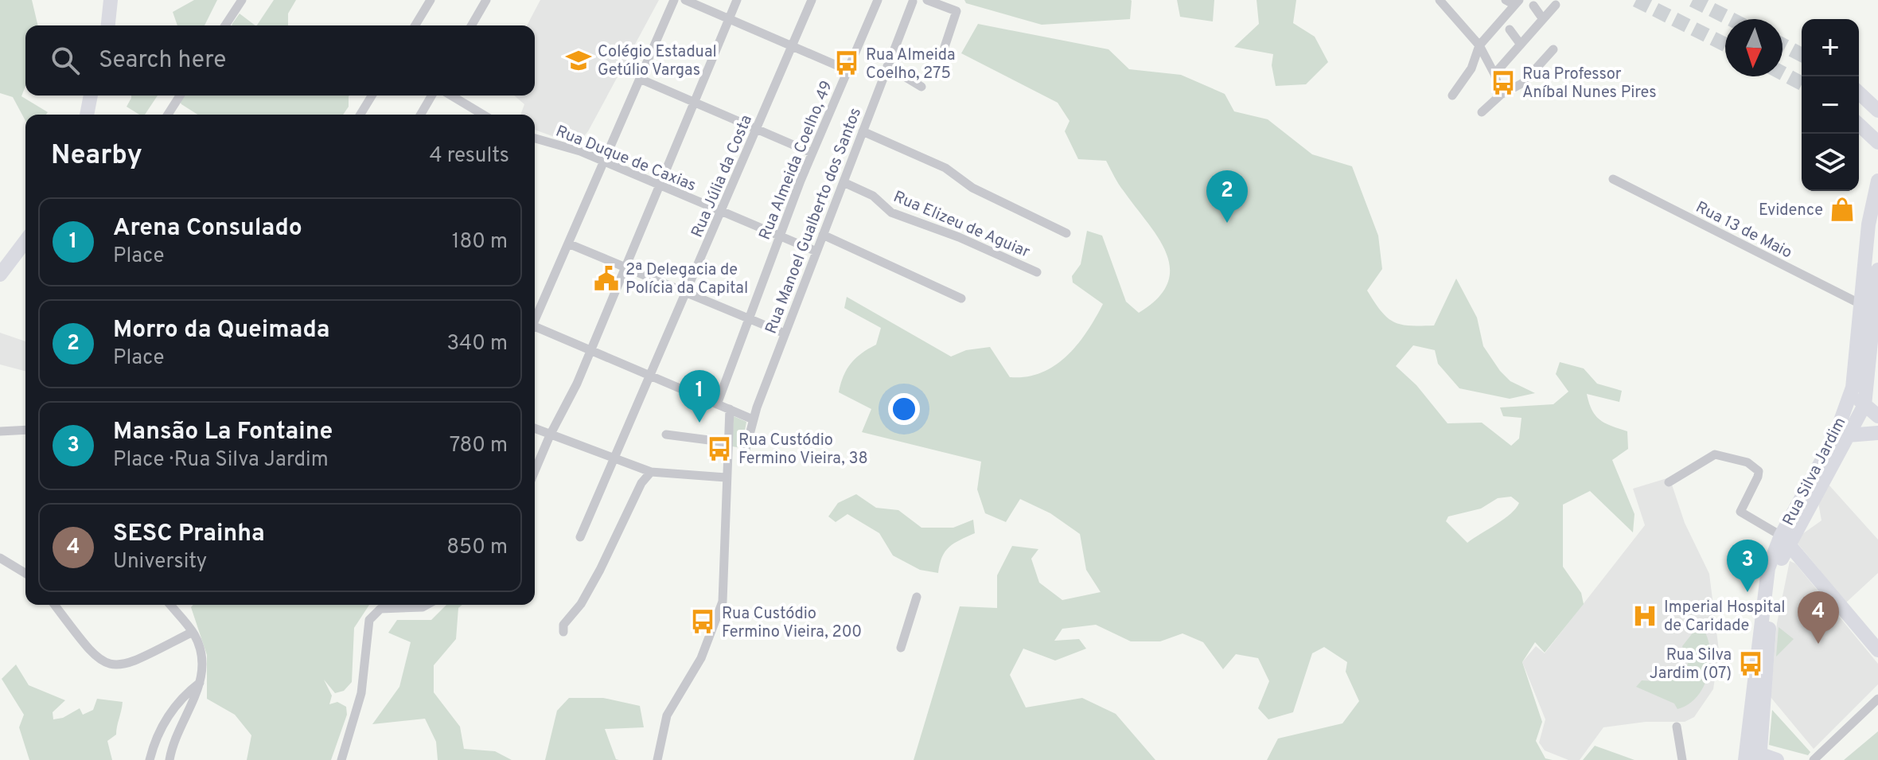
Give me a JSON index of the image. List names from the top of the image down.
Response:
{
  "streets": {
    "main road": ["Rua Silva Jardim"],
    "street": [
      "Rua Duque de Caxias",
      "Rua Almeida Coelho, 49",
      "Rua Júlia da Costa",
      "Rua Manoel Gualberto dos Santos",
      "Rua Elizeu de Aguiar",
      "Rua 13 de Maio"
    ]
  },
  "crossings": [
    ["Rua Duque de Caxias", "Rua Almeida Coelho, 49"],
    ["Rua Duque de Caxias", "Rua Júlia da Costa"],
    ["Rua Duque de Caxias", "Rua Manoel Gualberto dos Santos"],
    ["Rua Manoel Gualberto dos Santos", "Rua Elizeu de Aguiar"],
    ["Rua 13 de Maio", "Rua Silva Jardim"]
  ],
  "places": {
    "school or university": ["Colégio Estadual Getúlio Vargas"],
    "bus stop": [
      "Rua Almeida Coelho, 275",
      "Rua Professor Aníbal Nunes Pires",
      "Rua Custódio Fermino Vieira, 38",
      "Rua Custódio Fermino Vieira, 200",
      "Rua Silva Jardim (07)"
    ],
    "shop": ["Evidence"],
    "public building": ["2ª Delegacia de Polícia da Capital"],
    "hospital": ["Imperial Hospital de Caridade"]
  },
  "north": "bottom",
  "page": {
    "map_buttons": ["+", "−"],
    "search": "Search here",
    "heading": ["Nearby", "4 results"],
    "pins": [
      "2",
      "1",
      "3",
      "4"
    ],
    "list": [
      {
        "mark": "1",
        "name": "Arena Consulado",
        "note": "Place",
        "value": "180 m"
      },
      {
        "mark": "2",
        "name": "Morro da Queimada",
        "note": "Place",
        "value": "340 m"
      },
      {
        "mark": "3",
        "name": "Mansão La Fontaine",
        "note": "Place · Rua Silva Jardim",
        "value": "780 m"
      },
      {
        "mark": "4",
        "name": "SESC Prainha",
        "note": "University",
        "value": "850 m"
      }
    ]
  }
}
